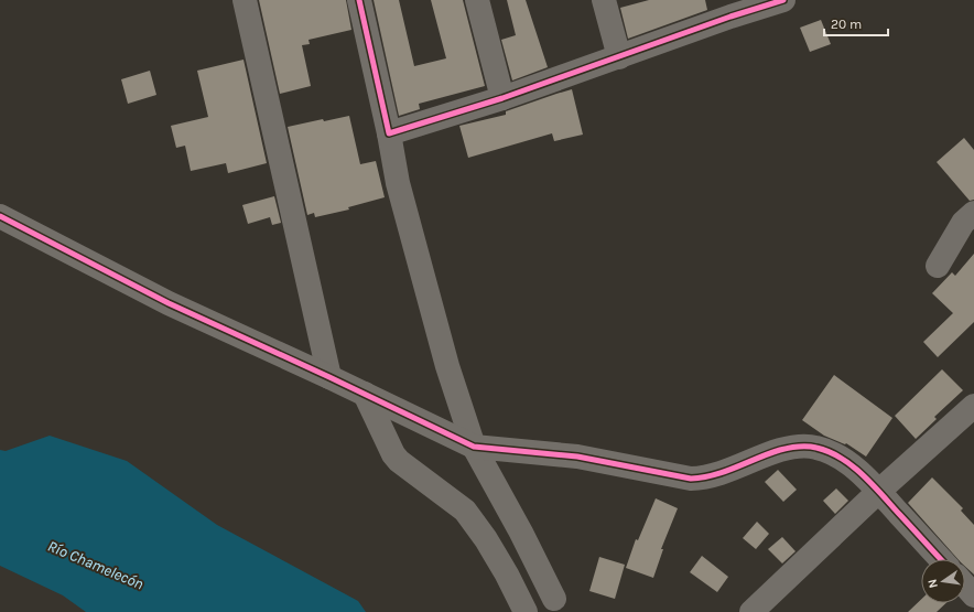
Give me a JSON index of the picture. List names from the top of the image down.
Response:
{
  "water": ["Río Chamelecón"],
  "scale_bar": "20 m",
  "north": "left"
}
